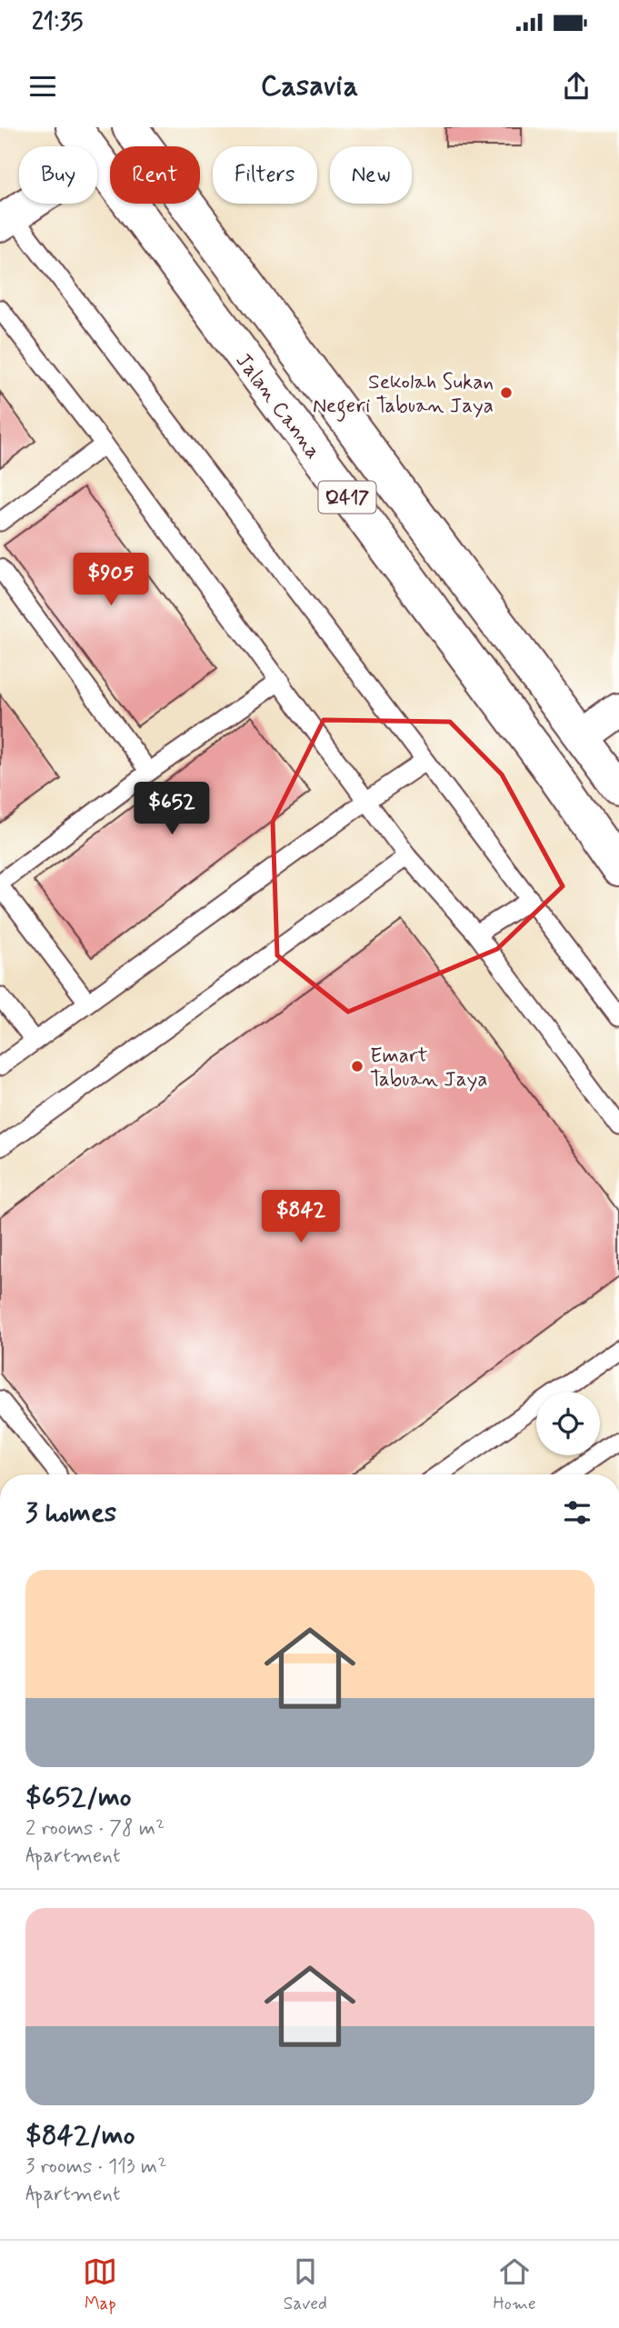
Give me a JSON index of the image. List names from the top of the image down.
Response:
{
  "streets": {
    "main road": ["Jalan Canna", "Q417"]
  },
  "places": ["Sekolah Sukan Negeri Tabuan Jaya", "Emart Tabuan Jaya"],
  "page": {
    "status": "21:35",
    "header": "Casavia",
    "chip": [
      "Buy",
      "Rent",
      "Filters",
      "New"
    ],
    "price": ["$905", "$652", "$842"],
    "heading": "3 homes",
    "list": [
      {
        "name": "$652/mo",
        "note": "2 rooms · 78 m² · Apartment"
      },
      {
        "name": "$842/mo",
        "note": "3 rooms · 113 m² · Apartment"
      }
    ],
    "tabs": ["Map", "Saved", "Home"]
  }
}
